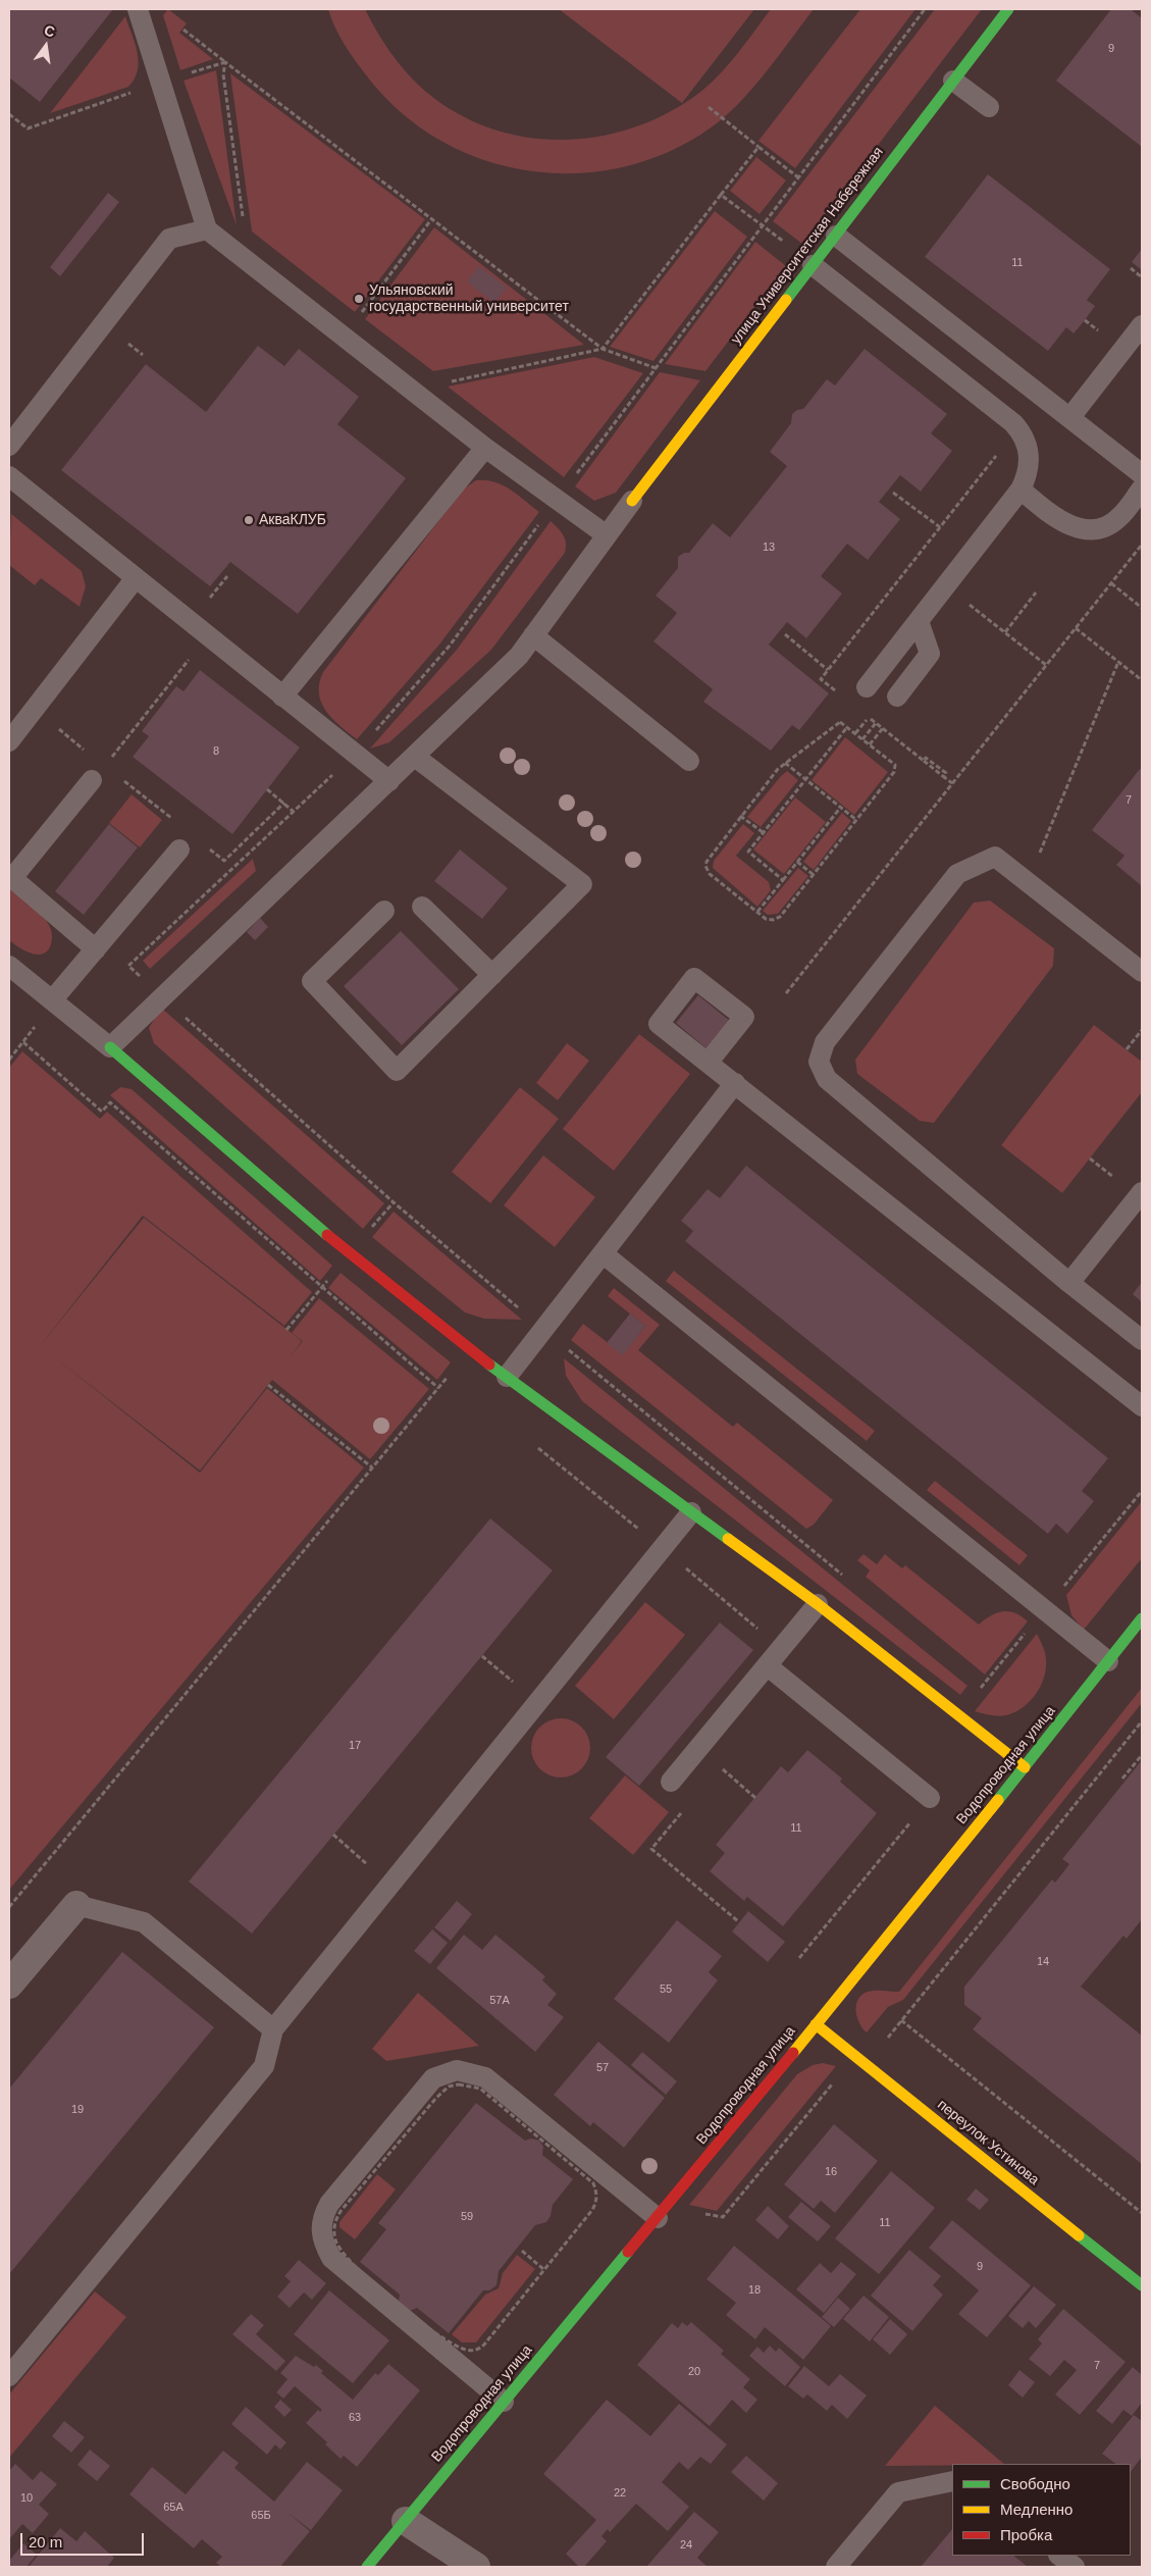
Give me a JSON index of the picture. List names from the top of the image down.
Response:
{
  "streets": {
    "street": ["улица Университетская Набережная", "Водопроводная улица", "переулок Устинова"]
  },
  "crossings": [
    ["Водопроводная улица", "переулок Устинова"]
  ],
  "places": ["Ульяновский государственный университет", "АкваКЛУБ"],
  "house_numbers": [
    "9",
    "11",
    "13",
    "8",
    "7",
    "17",
    "11",
    "14",
    "55",
    "57А",
    "57",
    "19",
    "16",
    "59",
    "11",
    "9",
    "18",
    "7",
    "20",
    "63",
    "22",
    "10",
    "65А",
    "65Б",
    "24"
  ],
  "legend": ["Свободно", "Медленно", "Пробка"],
  "scale_bar": "20 m",
  "north": "top"
}
